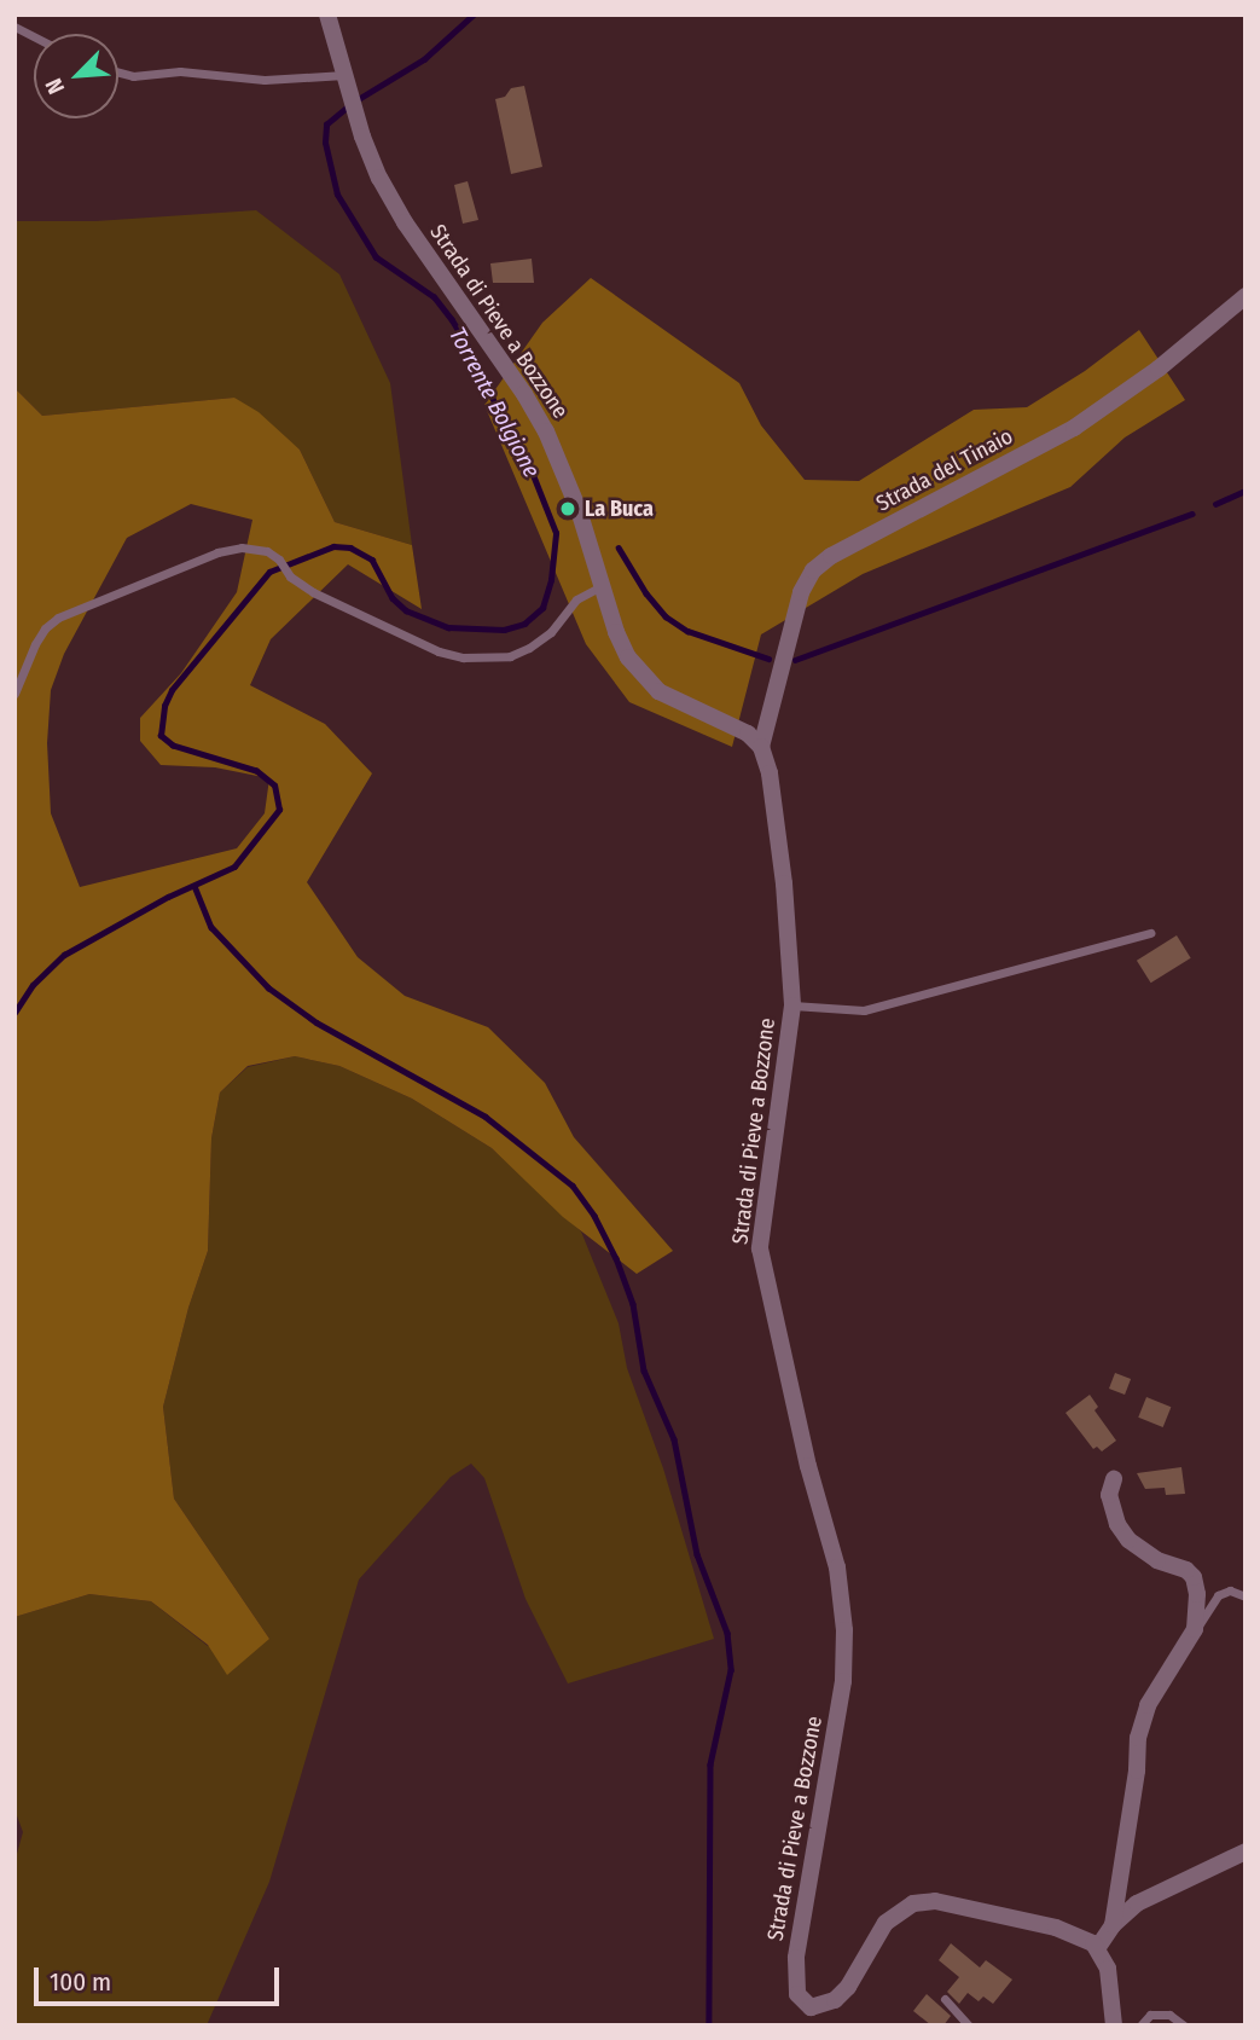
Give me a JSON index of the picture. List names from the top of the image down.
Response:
{
  "streets": {
    "street": ["Strada di Pieve a Bozzone", "Strada del Tinaio"]
  },
  "crossings": [
    ["Strada di Pieve a Bozzone", "Strada del Tinaio"]
  ],
  "water": ["Torrente Bolgione"],
  "places": ["La Buca"],
  "scale_bar": "100 m",
  "north": "bottom left"
}
